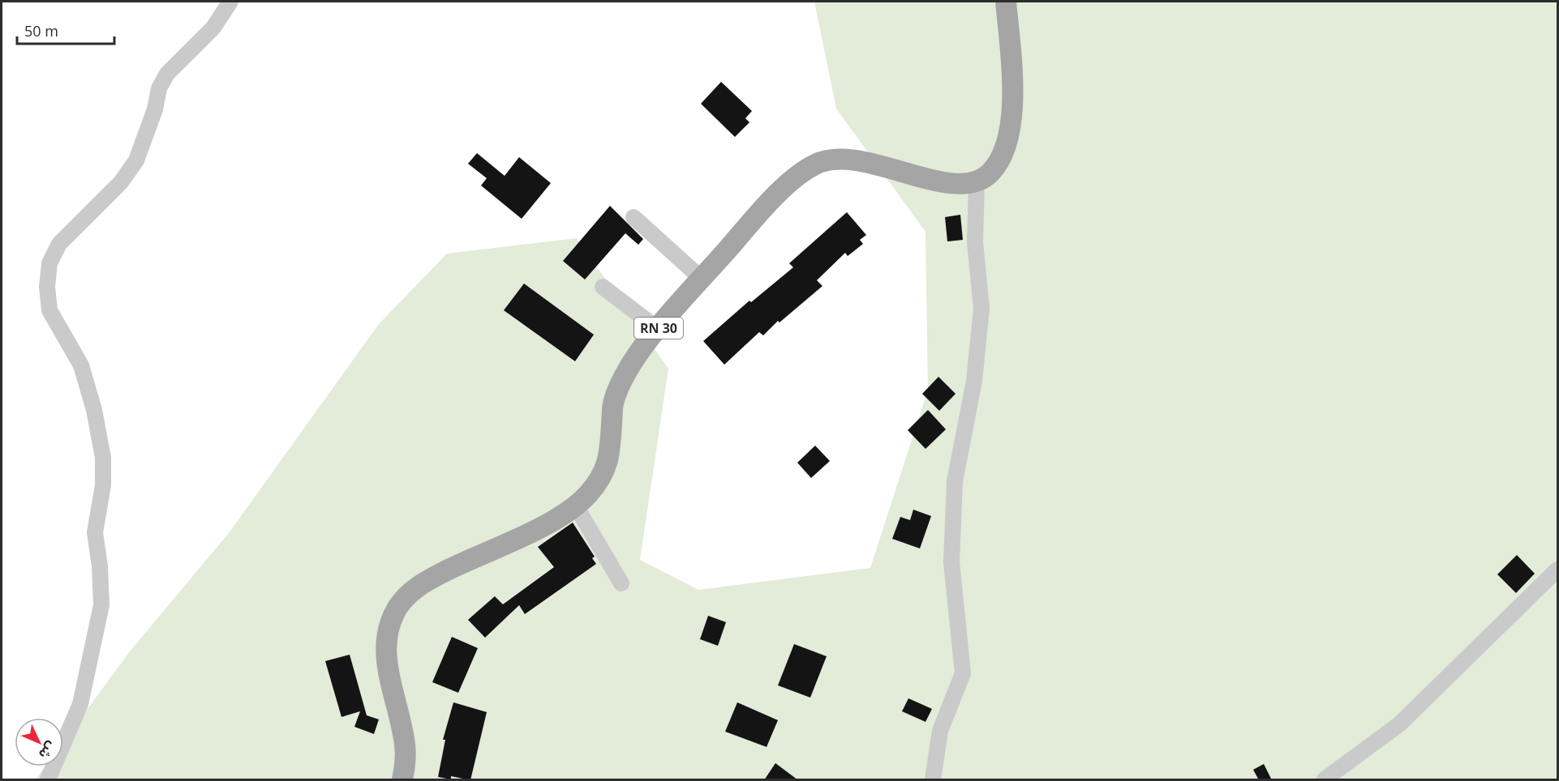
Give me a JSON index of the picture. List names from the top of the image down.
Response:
{
  "streets": {
    "main road": ["RN 30"]
  },
  "scale_bar": "50 m",
  "north": "bottom right"
}
